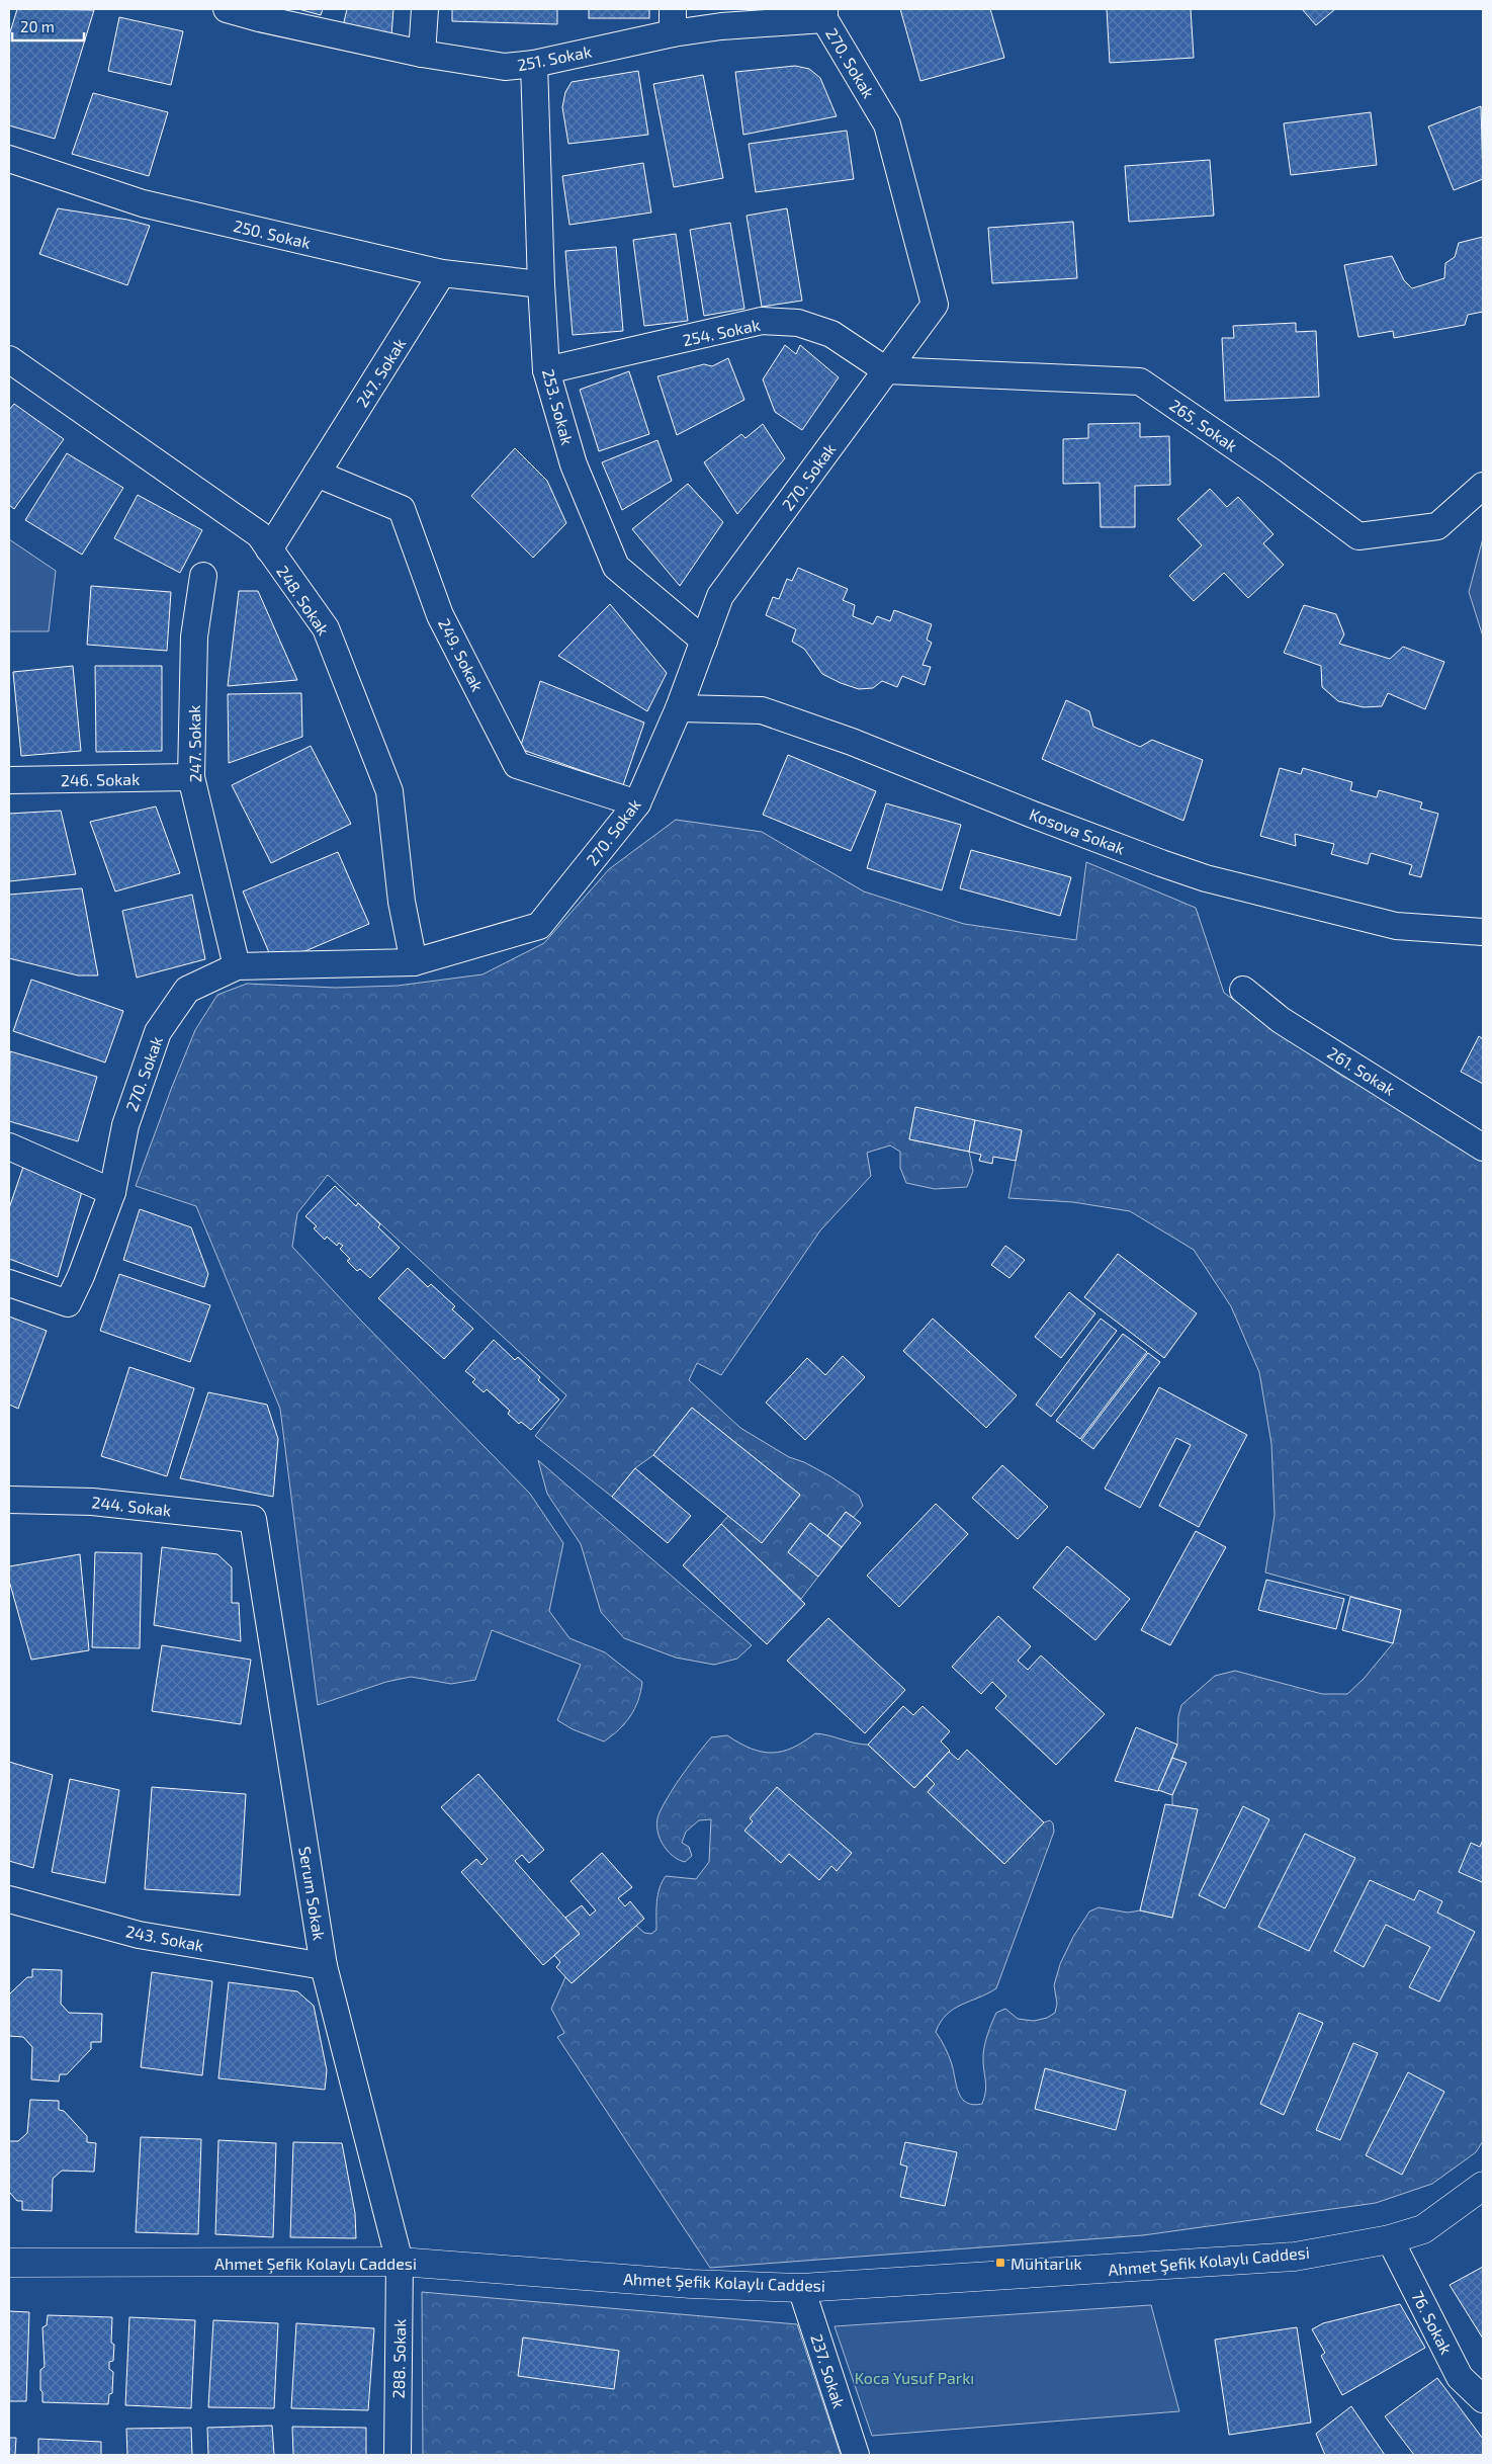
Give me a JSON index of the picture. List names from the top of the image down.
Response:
{
  "streets": {
    "main road": ["Ahmet Şefik Kolaylı Caddesi"],
    "street": [
      "251. Sokak",
      "270. Sokak",
      "250. Sokak",
      "254. Sokak",
      "247. Sokak",
      "253. Sokak",
      "265. Sokak",
      "248. Sokak",
      "249. Sokak",
      "246. Sokak",
      "Kosova Sokak",
      "261. Sokak",
      "244. Sokak",
      "Serum Sokak",
      "243. Sokak",
      "76. Sokak",
      "288. Sokak",
      "237. Sokak"
    ]
  },
  "crossings": [
    ["251. Sokak", "270. Sokak"],
    ["251. Sokak", "253. Sokak"],
    ["270. Sokak", "254. Sokak"],
    ["270. Sokak", "247. Sokak"],
    ["270. Sokak", "253. Sokak"],
    ["270. Sokak", "265. Sokak"],
    ["270. Sokak", "248. Sokak"],
    ["270. Sokak", "249. Sokak"],
    ["270. Sokak", "Kosova Sokak"],
    ["250. Sokak", "247. Sokak"],
    ["250. Sokak", "253. Sokak"],
    ["254. Sokak", "253. Sokak"],
    ["254. Sokak", "265. Sokak"],
    ["247. Sokak", "248. Sokak"],
    ["247. Sokak", "249. Sokak"],
    ["247. Sokak", "246. Sokak"],
    ["244. Sokak", "Serum Sokak"],
    ["Serum Sokak", "243. Sokak"],
    ["Serum Sokak", "Ahmet Şefik Kolaylı Caddesi"],
    ["Serum Sokak", "288. Sokak"],
    ["Ahmet Şefik Kolaylı Caddesi", "76. Sokak"],
    ["Ahmet Şefik Kolaylı Caddesi", "288. Sokak"],
    ["Ahmet Şefik Kolaylı Caddesi", "237. Sokak"]
  ],
  "parks": ["Koca Yusuf Parkı"],
  "places": {
    "transit": ["Muhtarlık"]
  },
  "scale_bar": "20 m"
}
